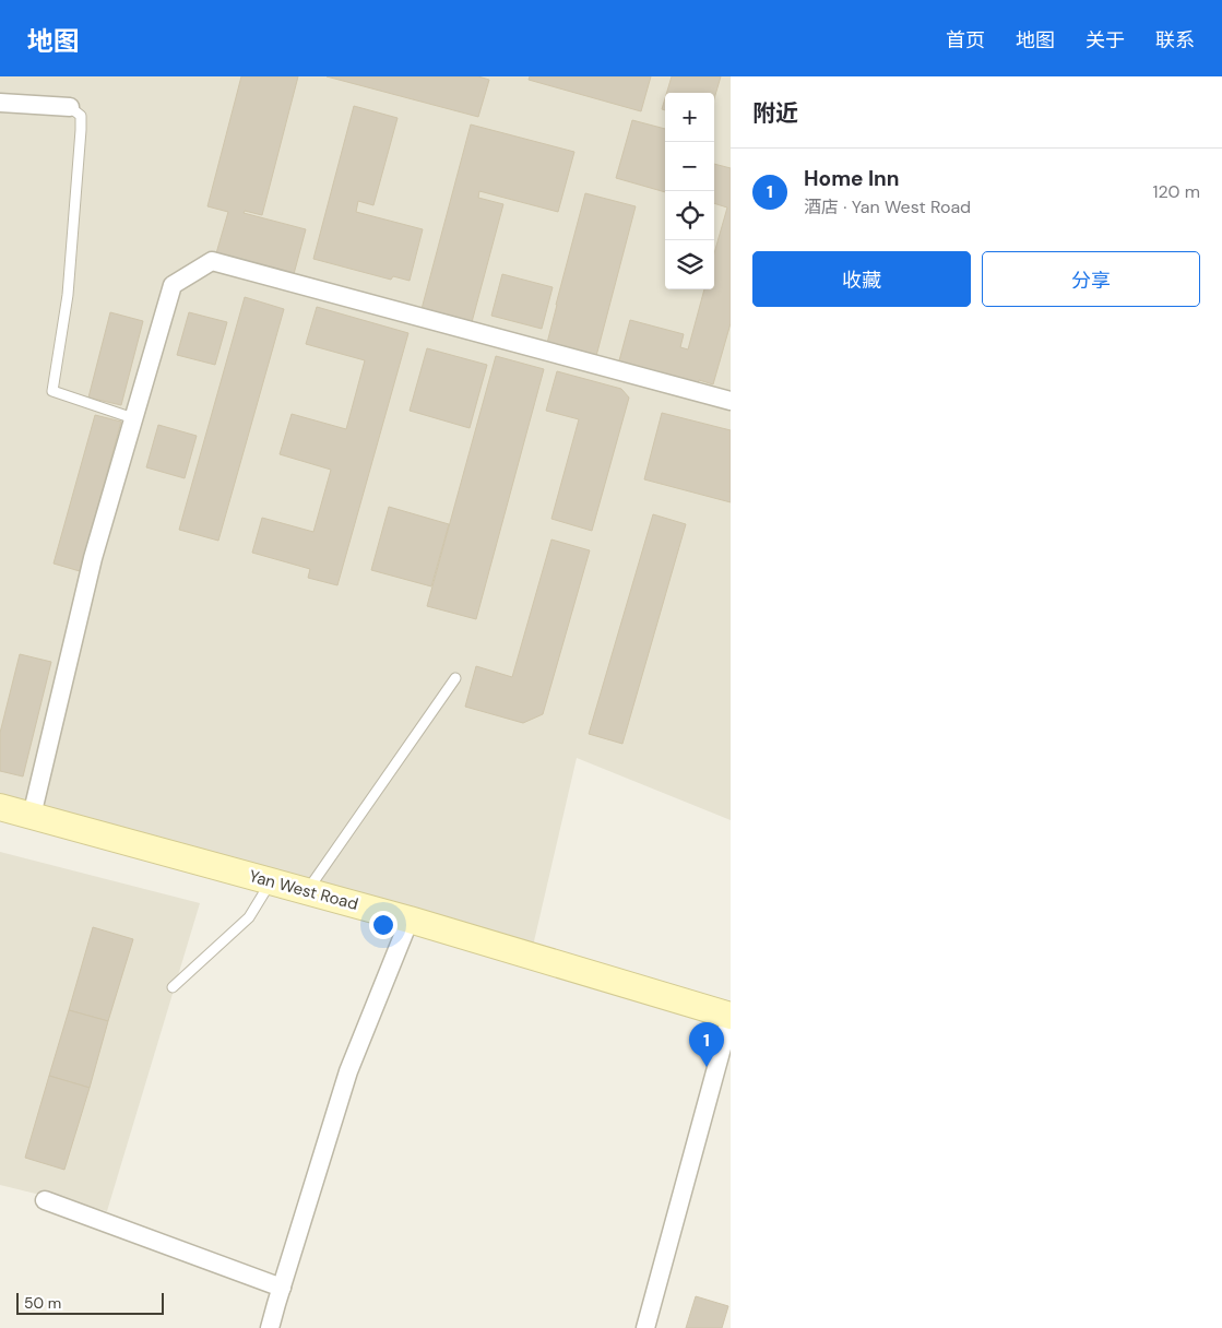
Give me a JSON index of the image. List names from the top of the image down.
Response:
{
  "streets": {
    "main road": ["Yan West Road"]
  },
  "scale_bar": "50 m",
  "page": {
    "header": "地图",
    "nav": [
      "首页",
      "地图",
      "关于",
      "联系"
    ],
    "heading": "附近",
    "map_buttons": ["+", "−"],
    "list": [
      {
        "mark": "1",
        "name": "Home Inn",
        "note": "酒店 · Yan West Road",
        "value": "120 m"
      }
    ],
    "buttons": ["收藏", "分享"],
    "pins": "1",
    "scale": "50 m"
  }
}
